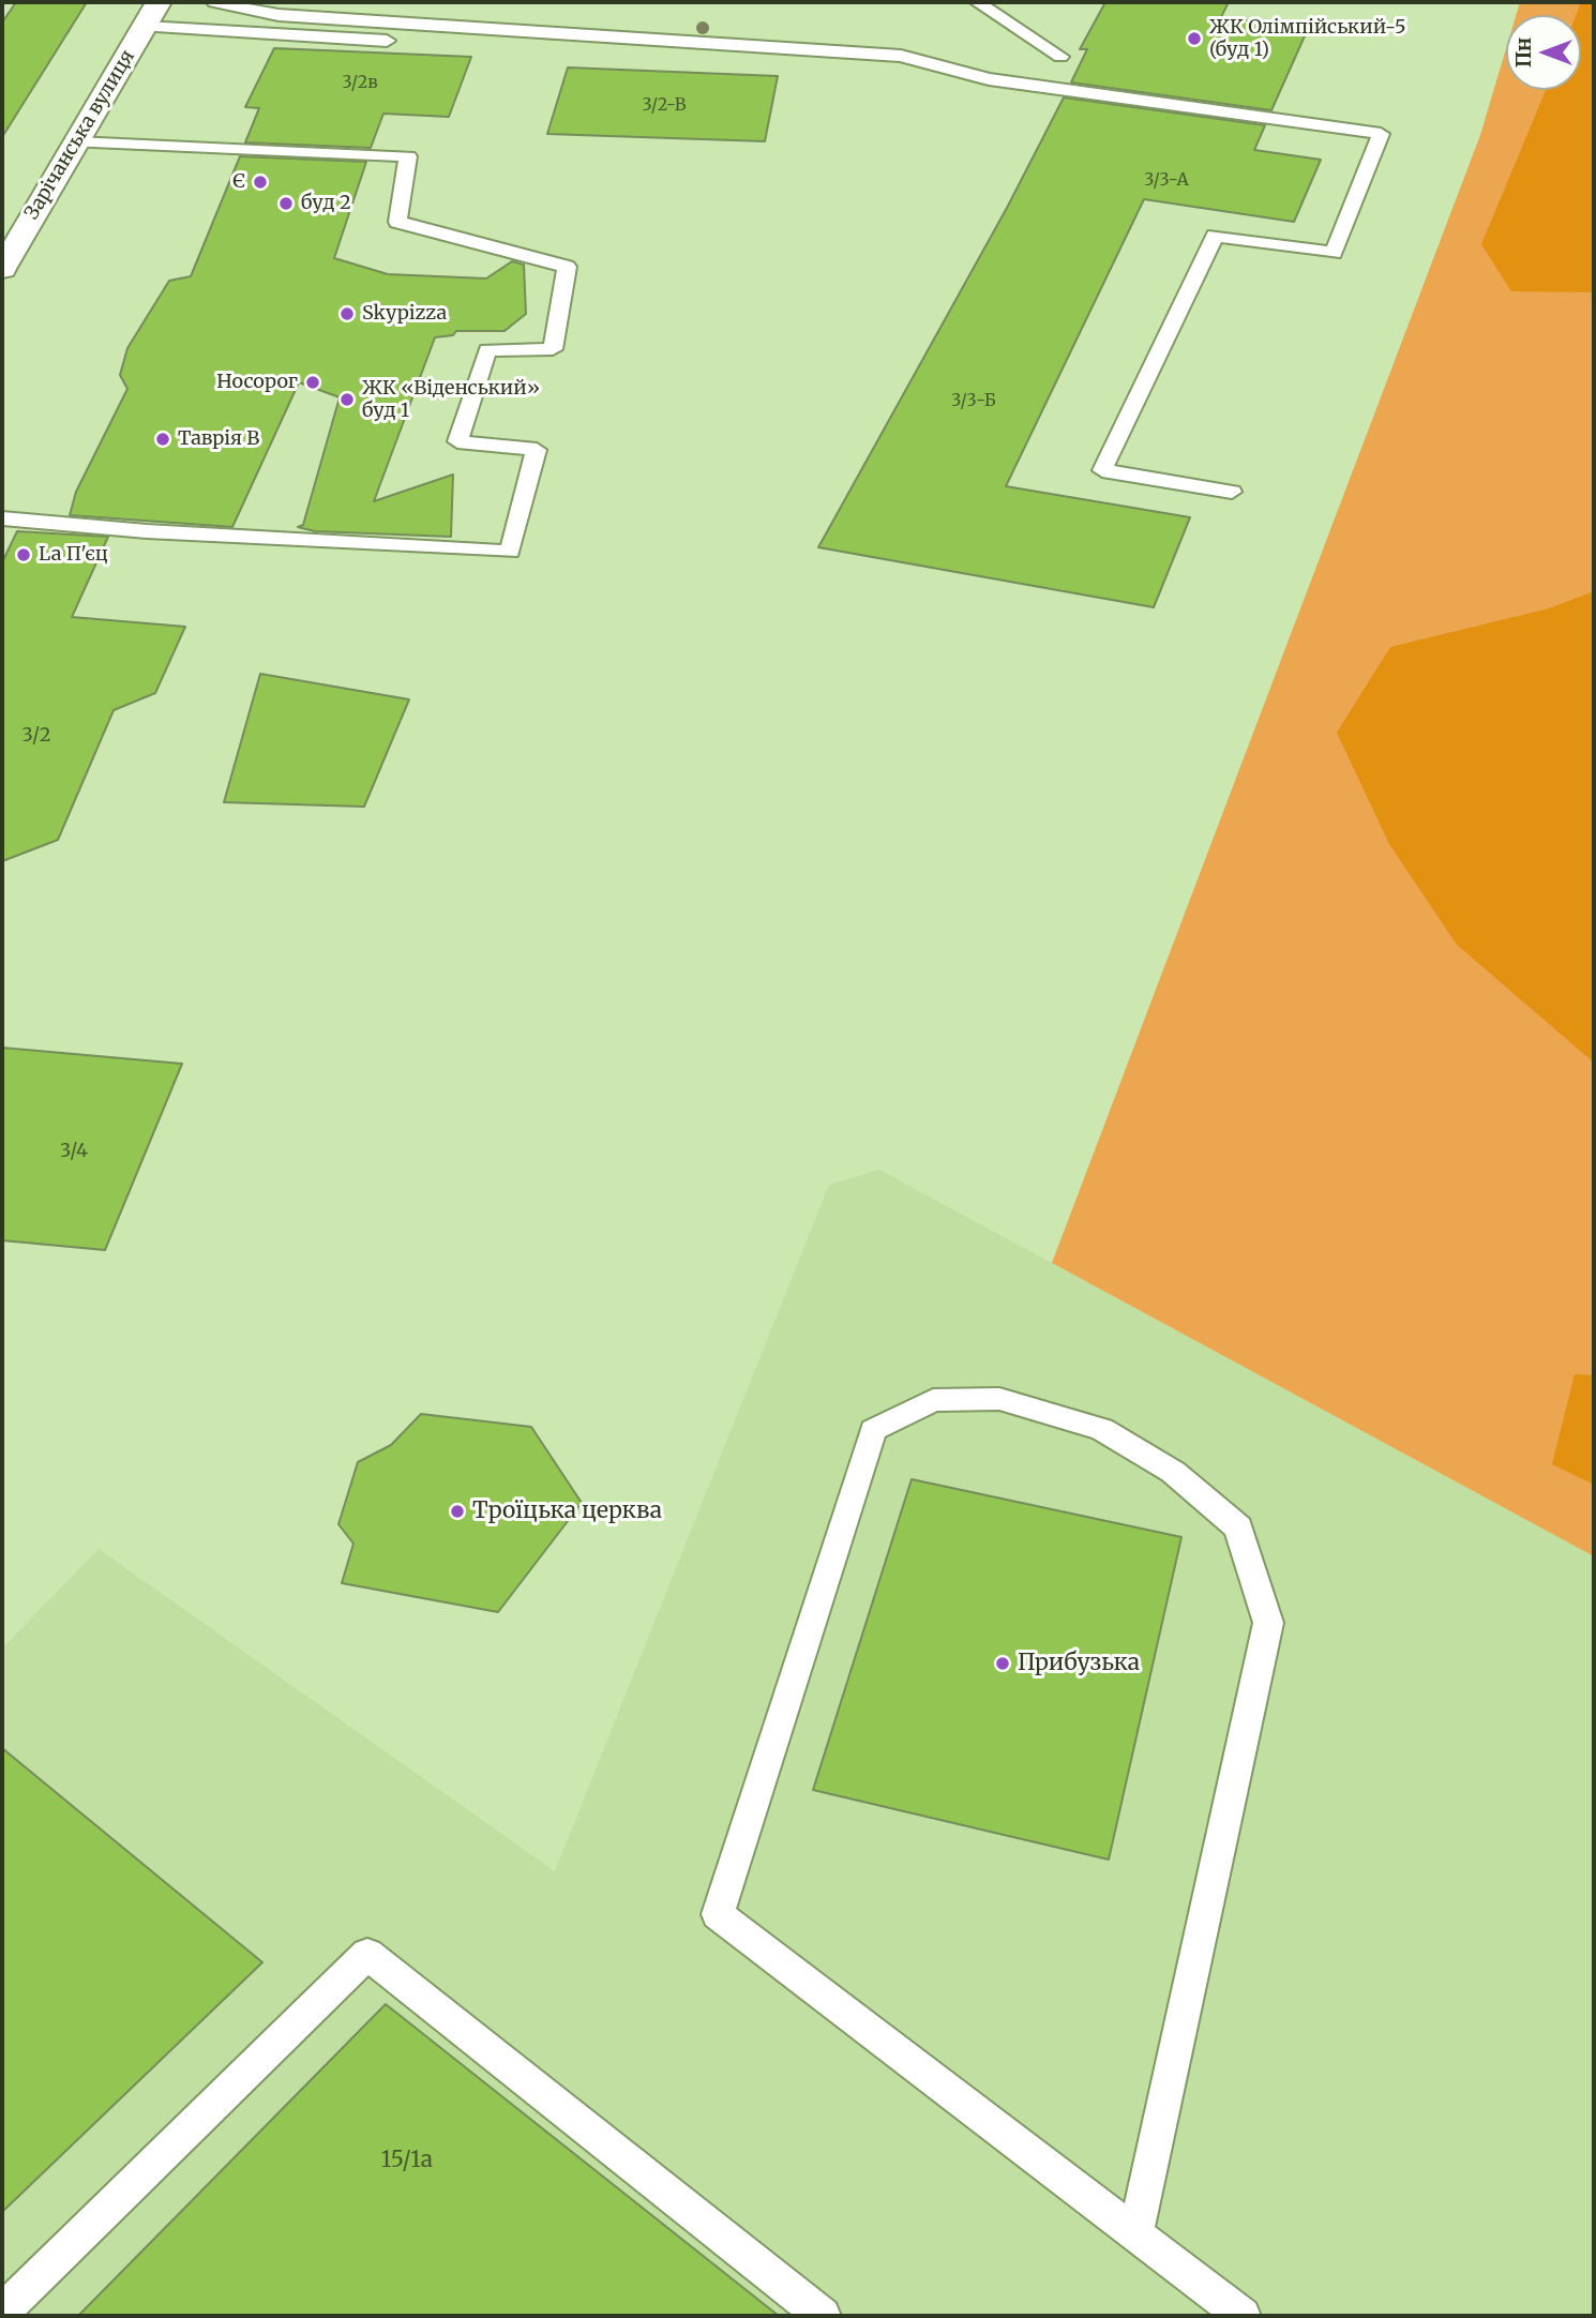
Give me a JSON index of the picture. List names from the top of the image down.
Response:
{
  "streets": {
    "street": ["Зарічанська вулиця"]
  },
  "places": [
    "ЖК Олімпійський-5 (буд 1)",
    "Є",
    "буд 2",
    "Skypizza",
    "Носорог",
    "ЖК «Віденський» буд 1",
    "Таврія В",
    "La П'єц",
    "Троїцька церква",
    "Прибузька"
  ],
  "house_numbers": [
    "3/2в",
    "3/2-В",
    "3/3-А",
    "3/3-Б",
    "3/2",
    "3/4",
    "15/1а"
  ],
  "north": "left"
}
